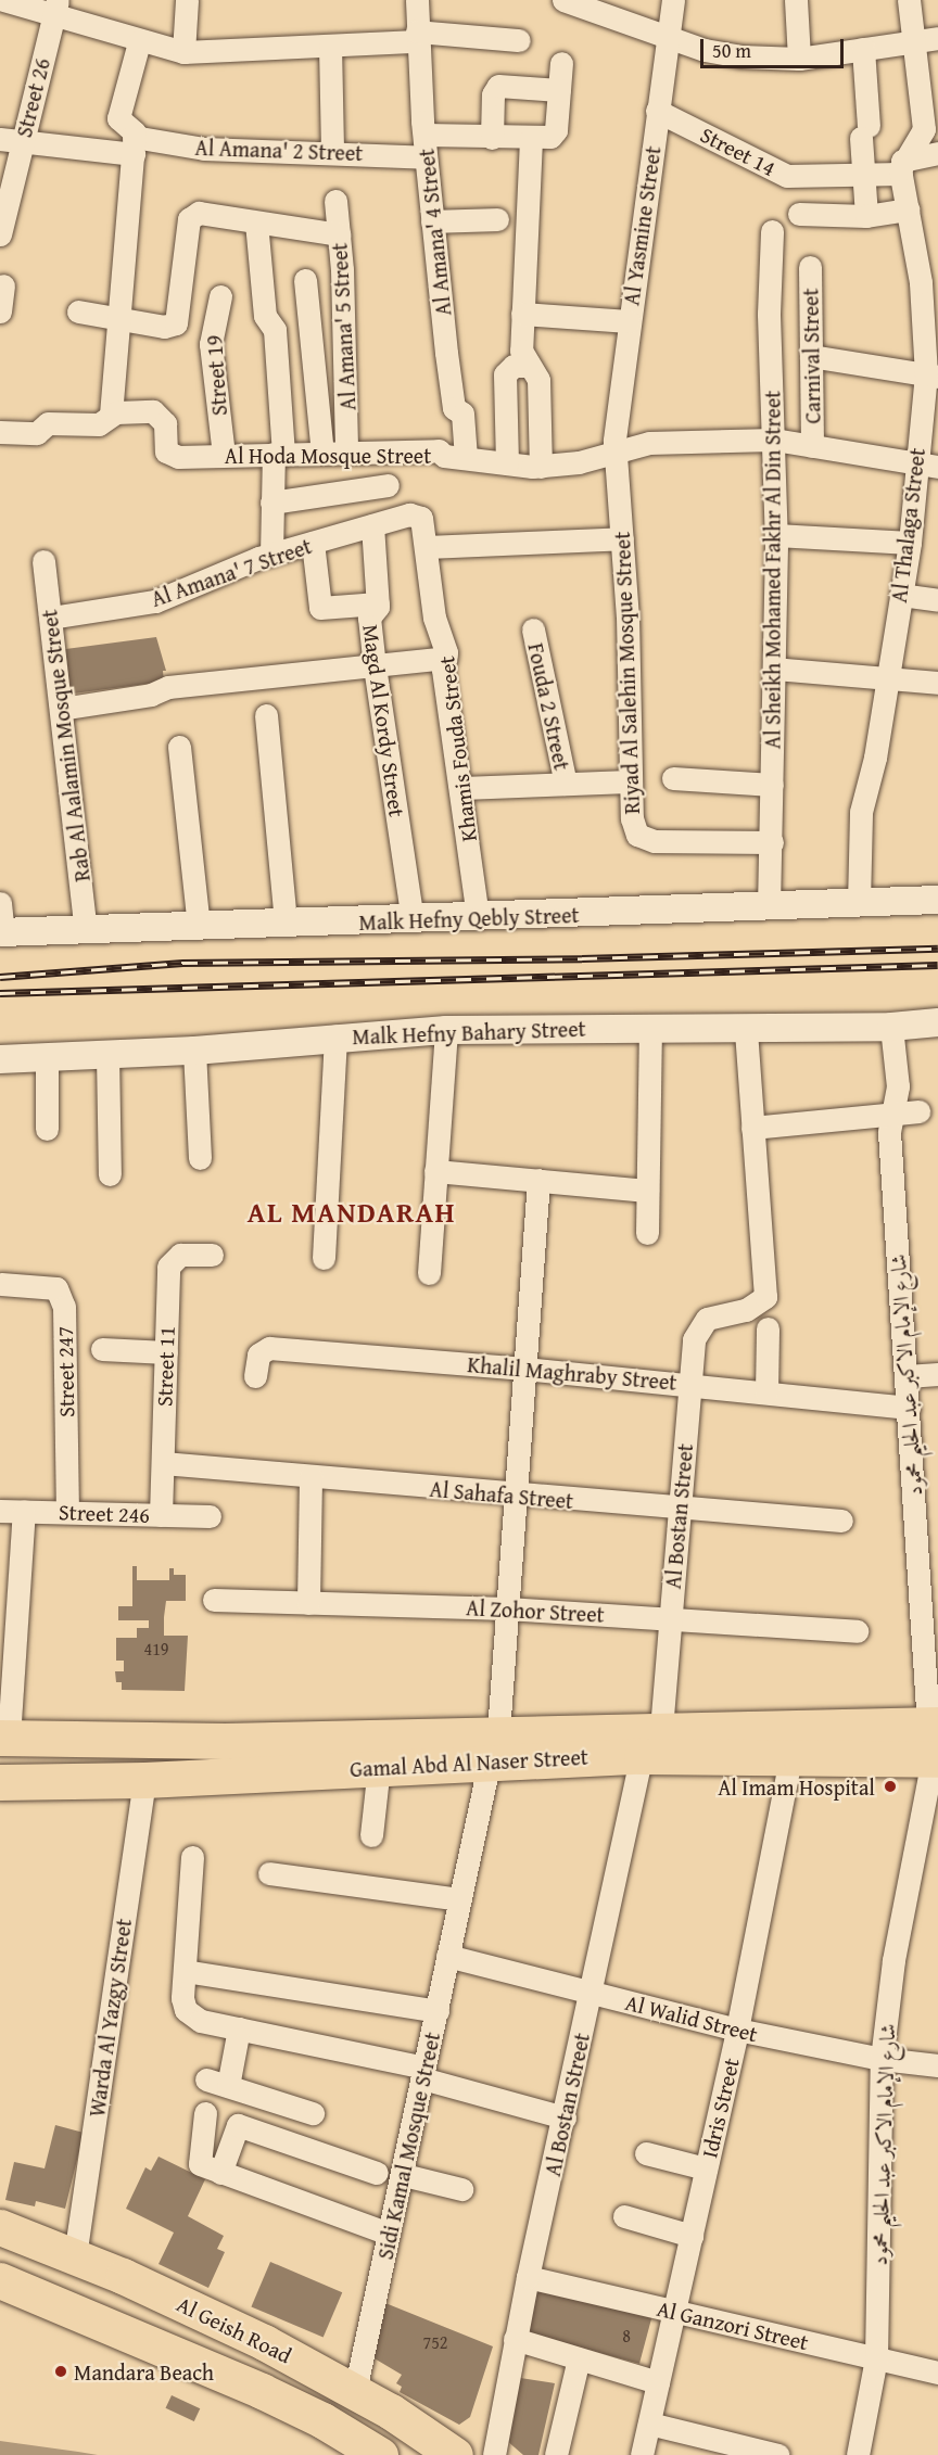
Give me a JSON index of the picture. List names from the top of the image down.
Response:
{
  "streets": {
    "main road": ["Gamal Abd Al Naser Street", "Al Geish Road"],
    "street": [
      "Street 26",
      "Al Amana' 2 Street",
      "Street 14",
      "Al Yasmine Street",
      "Al Amana' 4 Street",
      "Al Amana' 5 Street",
      "Carnival Street",
      "Street 19",
      "Al Hoda Mosque Street",
      "Al Thalaga Street",
      "Al Sheikh Mohamed Fakhr Al Din Street",
      "Al Amana' 7 Street",
      "Riyad Al Salehin Mosque Street",
      "Fouda 2 Street",
      "Magd Al Kordy Street",
      "Rab Al Aalamin Mosque Street",
      "Khamis Fouda Street",
      "Malk Hefny Qebly Street",
      "Malk Hefny Bahary Street",
      "Street 11",
      "Street 247",
      "Khalil Maghraby Street",
      "شارع الإمام الاكبر عبد الحليم محمود",
      "Al Sahafa Street",
      "Street 246",
      "Al Bostan Street",
      "Al Zohor Street",
      "Warda Al Yazgy Street",
      "Al Walid Street",
      "Idris Street",
      "Sidi Kamal Mosque Street",
      "Al Ganzori Street"
    ]
  },
  "crossings": [
    ["Street 26", "Al Amana' 2 Street"],
    ["Al Amana' 2 Street", "Al Amana' 4 Street"],
    ["Street 14", "Al Yasmine Street"],
    ["Street 14", "Al Thalaga Street"],
    ["Al Yasmine Street", "Al Hoda Mosque Street"],
    ["Al Yasmine Street", "Riyad Al Salehin Mosque Street"],
    ["Al Amana' 4 Street", "Al Hoda Mosque Street"],
    ["Al Amana' 5 Street", "Al Hoda Mosque Street"],
    ["Carnival Street", "Al Hoda Mosque Street"],
    ["Street 19", "Al Hoda Mosque Street"],
    ["Al Hoda Mosque Street", "Al Thalaga Street"],
    ["Al Hoda Mosque Street", "Al Sheikh Mohamed Fakhr Al Din Street"],
    ["Al Hoda Mosque Street", "Riyad Al Salehin Mosque Street"],
    ["Al Thalaga Street", "Malk Hefny Qebly Street"],
    ["Al Sheikh Mohamed Fakhr Al Din Street", "Riyad Al Salehin Mosque Street"],
    ["Al Sheikh Mohamed Fakhr Al Din Street", "Malk Hefny Qebly Street"],
    ["Al Amana' 7 Street", "Magd Al Kordy Street"],
    ["Al Amana' 7 Street", "Rab Al Aalamin Mosque Street"],
    ["Al Amana' 7 Street", "Khamis Fouda Street"],
    ["Magd Al Kordy Street", "Malk Hefny Qebly Street"],
    ["Rab Al Aalamin Mosque Street", "Malk Hefny Qebly Street"],
    ["Khamis Fouda Street", "Malk Hefny Qebly Street"],
    ["Malk Hefny Bahary Street", "شارع الإمام الاكبر عبد الحليم محمود"],
    ["Street 11", "Al Sahafa Street"],
    ["Street 11", "Street 246"],
    ["Street 247", "Street 246"],
    ["Khalil Maghraby Street", "شارع الإمام الاكبر عبد الحليم محمود"],
    ["Khalil Maghraby Street", "Al Bostan Street"],
    ["Khalil Maghraby Street", "Sidi Kamal Mosque Street"],
    ["شارع الإمام الاكبر عبد الحليم محمود", "Gamal Abd Al Naser Street"],
    ["شارع الإمام الاكبر عبد الحليم محمود", "Al Walid Street"],
    ["شارع الإمام الاكبر عبد الحليم محمود", "Al Ganzori Street"],
    ["Al Sahafa Street", "Al Bostan Street"],
    ["Al Sahafa Street", "Sidi Kamal Mosque Street"],
    ["Al Bostan Street", "Al Zohor Street"],
    ["Al Bostan Street", "Gamal Abd Al Naser Street"],
    ["Al Bostan Street", "Al Walid Street"],
    ["Al Bostan Street", "Al Ganzori Street"],
    ["Al Zohor Street", "Sidi Kamal Mosque Street"],
    ["Gamal Abd Al Naser Street", "Warda Al Yazgy Street"],
    ["Gamal Abd Al Naser Street", "Idris Street"],
    ["Gamal Abd Al Naser Street", "Sidi Kamal Mosque Street"],
    ["Warda Al Yazgy Street", "Al Geish Road"],
    ["Al Walid Street", "Idris Street"],
    ["Al Walid Street", "Sidi Kamal Mosque Street"],
    ["Idris Street", "Al Ganzori Street"],
    ["Sidi Kamal Mosque Street", "Al Geish Road"]
  ],
  "districts": ["AL MANDARAH"],
  "places": ["Al Imam Hospital", "Mandara Beach"],
  "house_numbers": ["419", "8", "752"],
  "scale_bar": "50 m"
}
